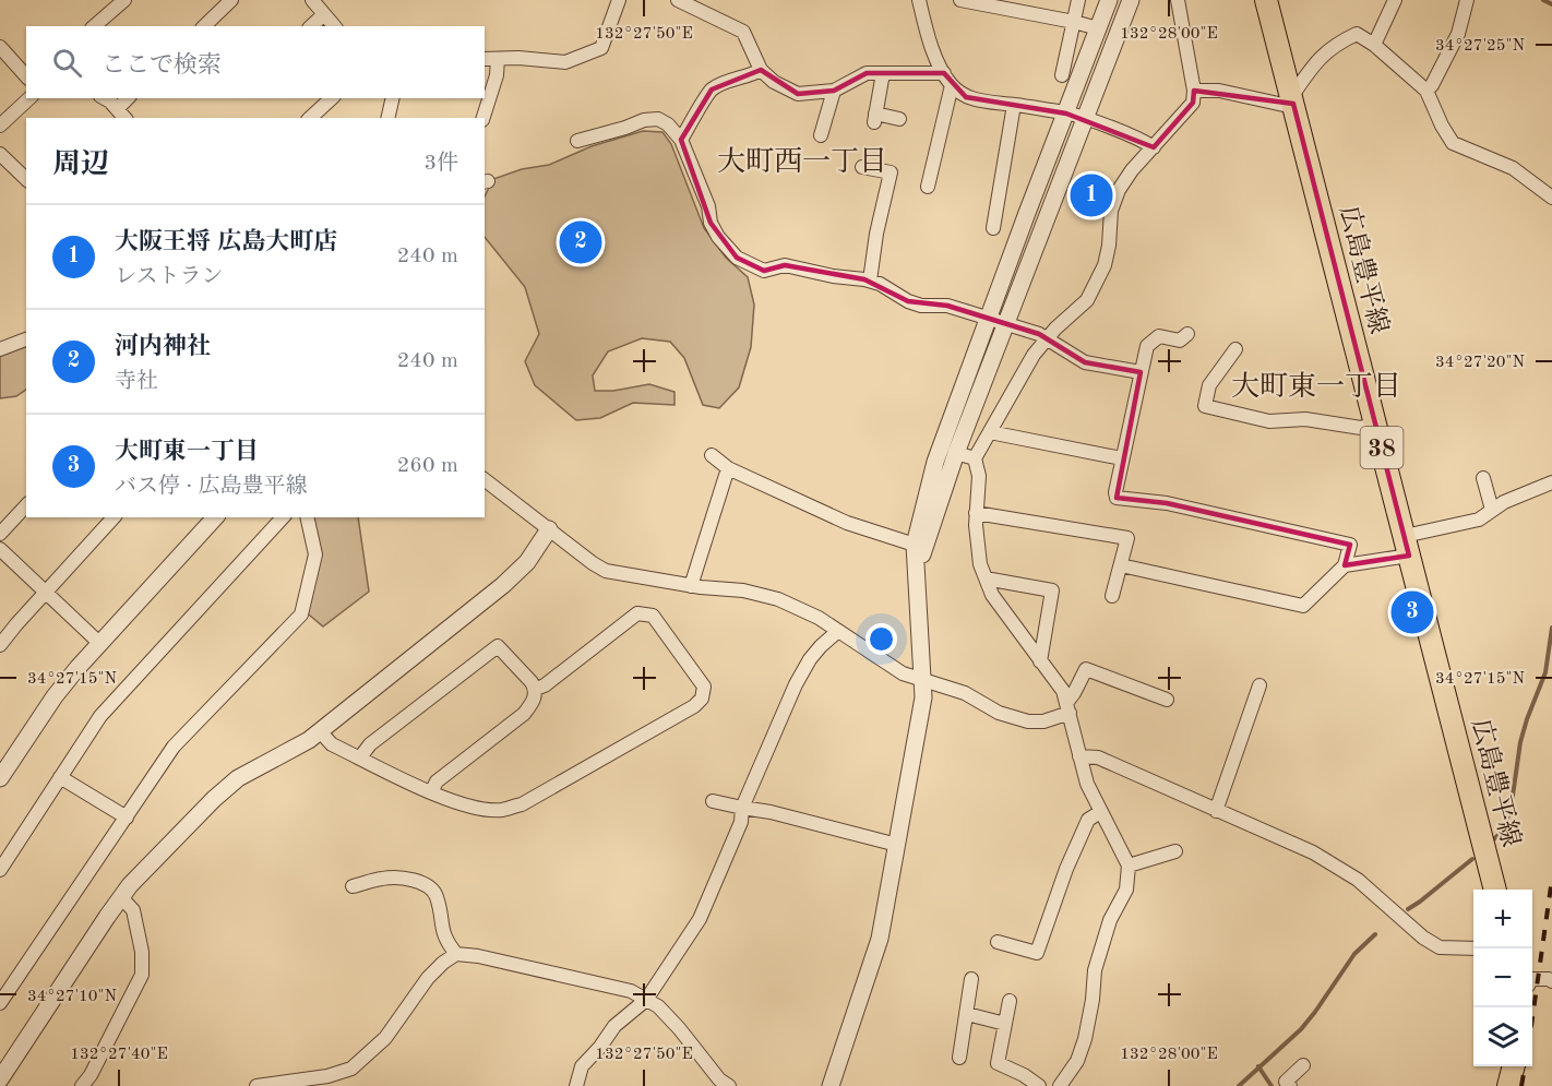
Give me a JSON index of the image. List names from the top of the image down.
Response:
{
  "streets": {
    "main road": ["広島豊平線", "38"]
  },
  "districts": ["大町西一丁目", "大町東一丁目"],
  "page": {
    "search": "ここで検索",
    "heading": ["周辺", "3件"],
    "pins": ["1", "2", "3"],
    "list": [
      {
        "mark": "1",
        "name": "大阪王将 広島大町店",
        "note": "レストラン",
        "value": "240 m"
      },
      {
        "mark": "2",
        "name": "河内神社",
        "note": "寺社",
        "value": "240 m"
      },
      {
        "mark": "3",
        "name": "大町東一丁目",
        "note": "バス停 · 広島豊平線",
        "value": "260 m"
      }
    ],
    "map_buttons": ["+", "−"]
  },
  "coordinates": [
    "132°27'50\"E",
    "132°28'00\"E",
    "34°27'25\"N",
    "34°27'20\"N",
    "34°27'15\"N",
    "34°27'10\"N",
    "132°27'40\"E"
  ]
}
